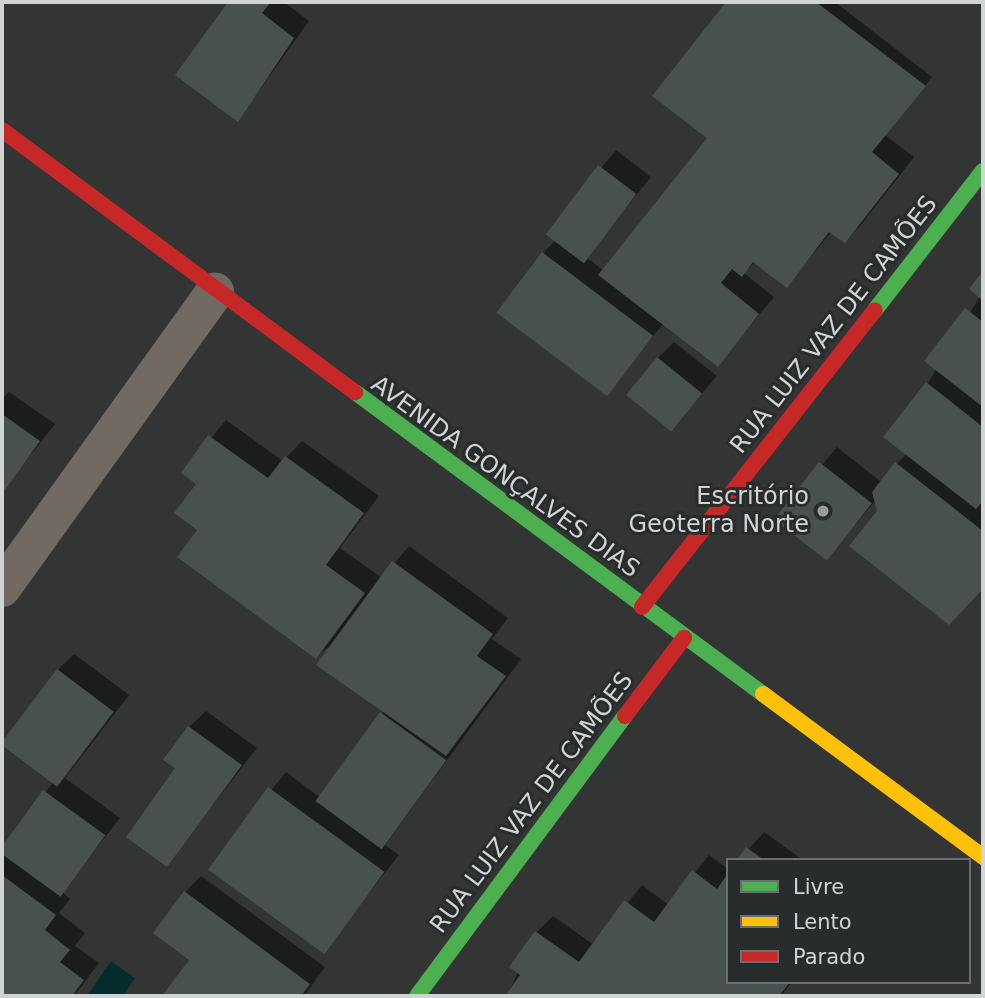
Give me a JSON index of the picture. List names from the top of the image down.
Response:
{
  "streets": {
    "street": ["RUA LUIZ VAZ DE CAMÕES", "AVENIDA GONÇALVES DIAS"]
  },
  "crossings": [
    ["RUA LUIZ VAZ DE CAMÕES", "AVENIDA GONÇALVES DIAS"]
  ],
  "places": ["Escritório Geoterra Norte"],
  "legend": ["Livre", "Lento", "Parado"]
}
